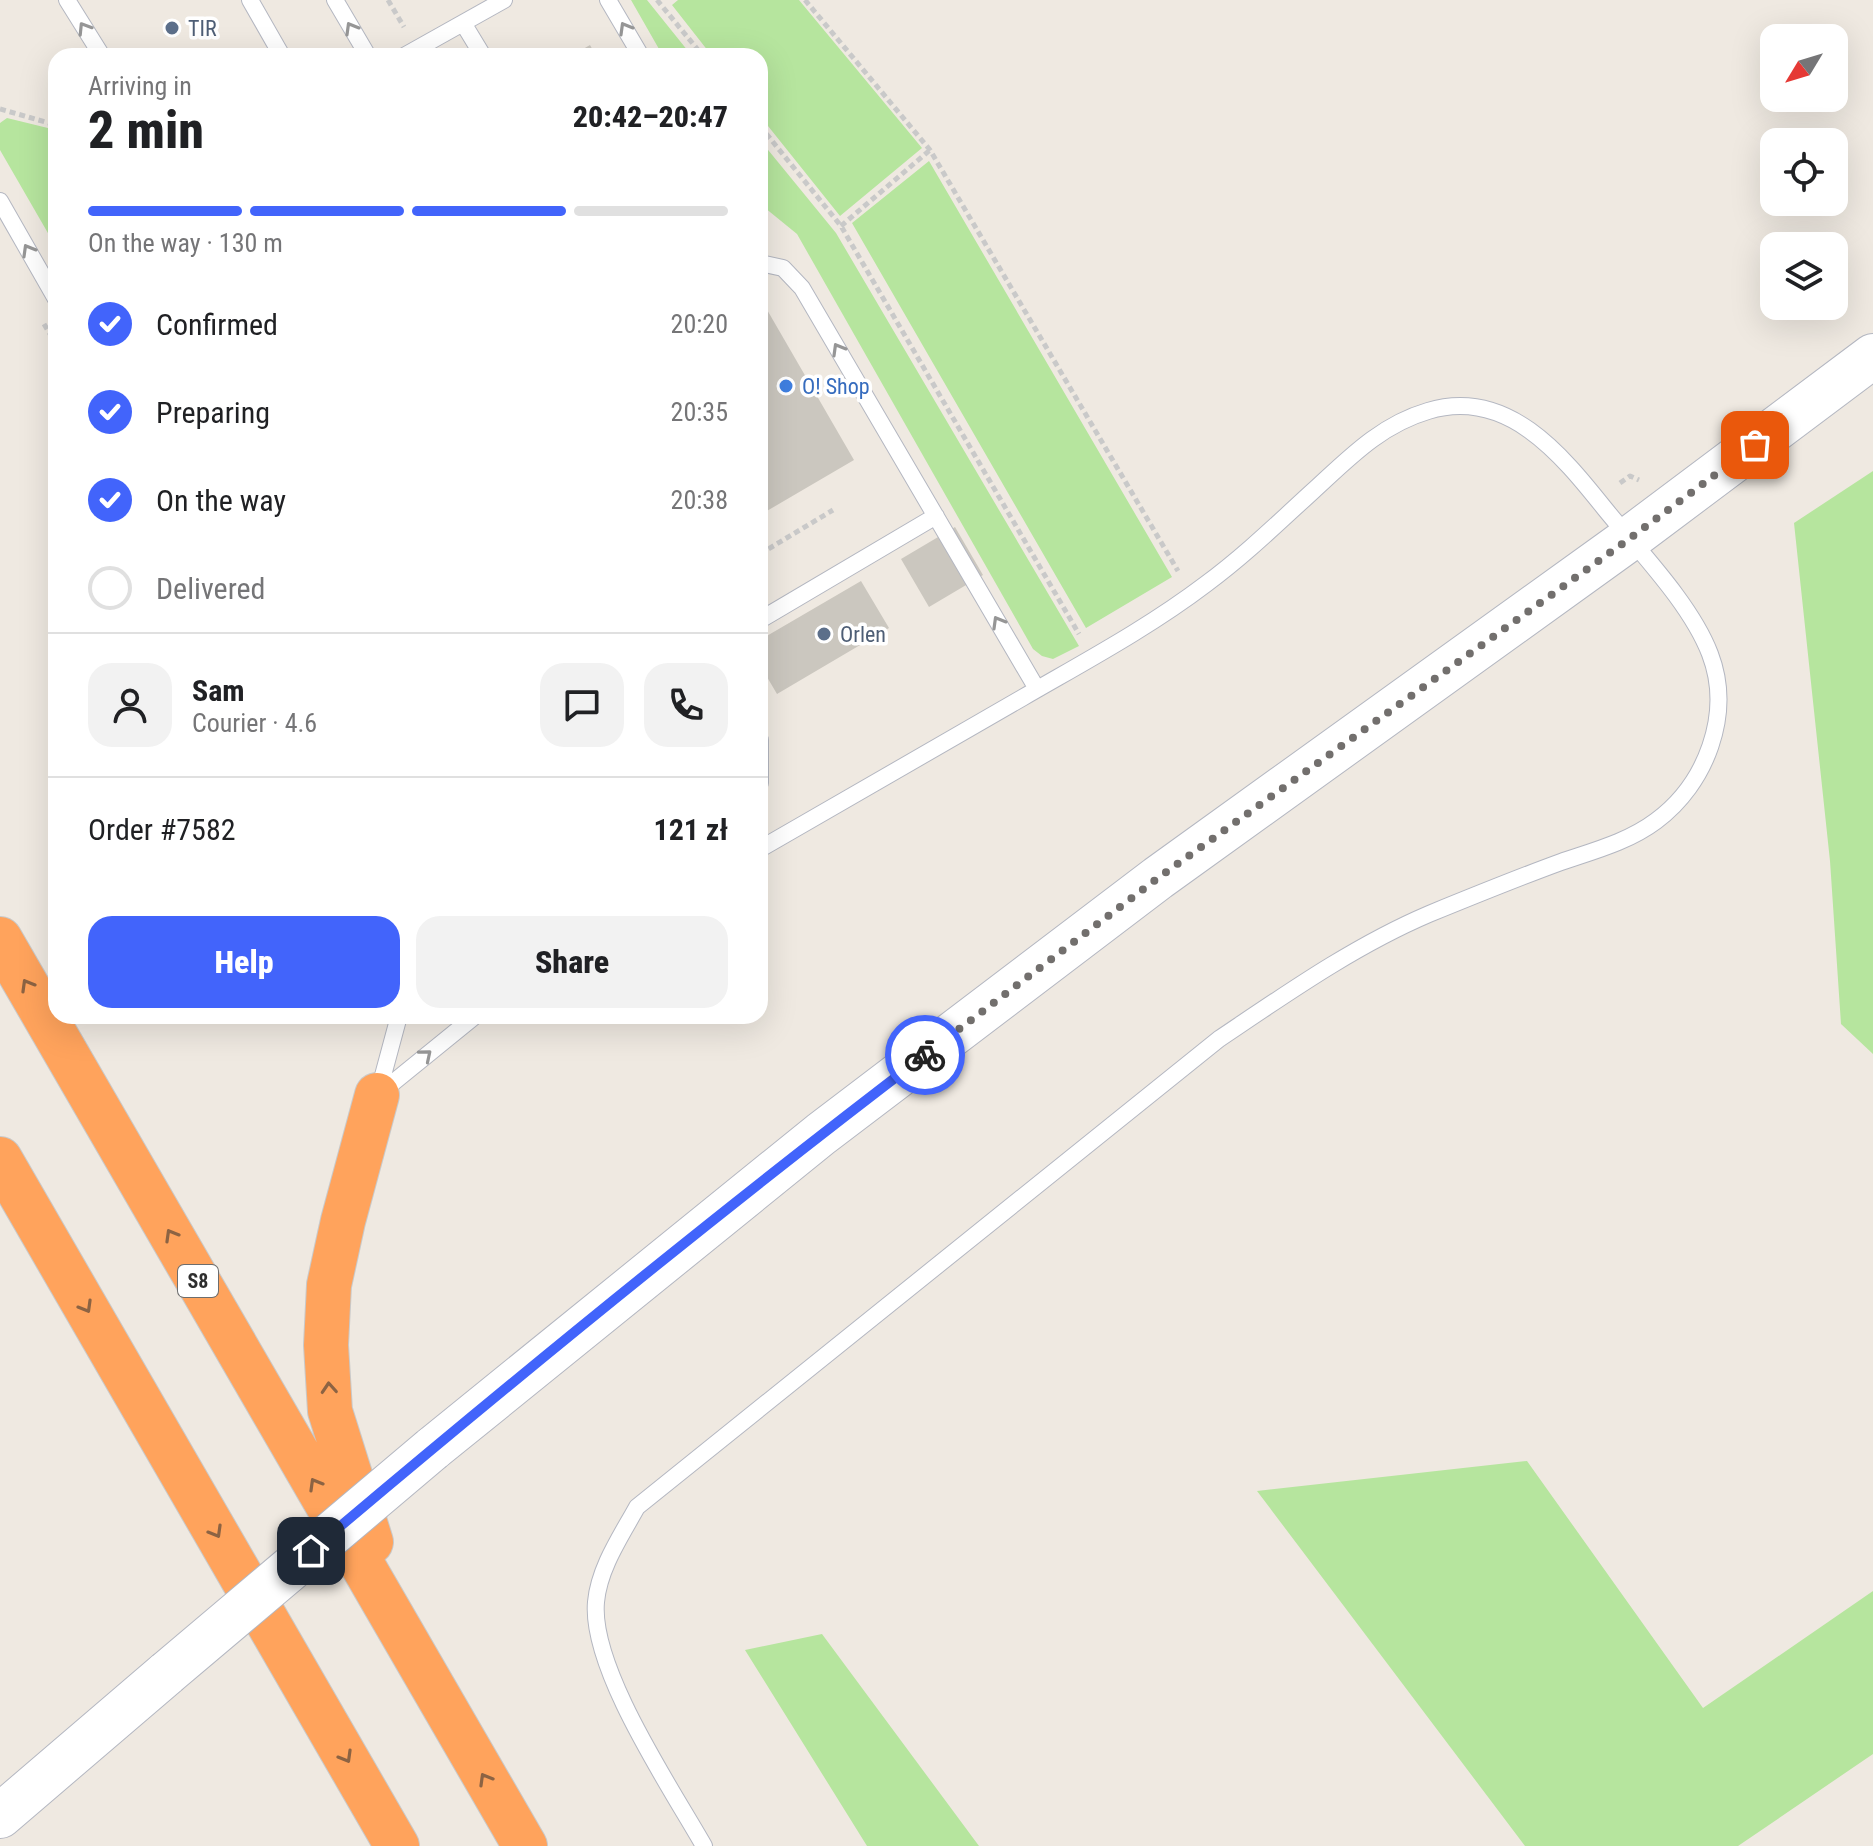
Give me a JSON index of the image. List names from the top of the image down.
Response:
{
  "streets": {
    "highway": ["S8"]
  },
  "places": ["TIR", "O! Shop", "Orlen"],
  "north": "bottom left",
  "page": {
    "heading": ["2 min", "Arriving in", "20:42–20:47"],
    "panel": [
      "Sam",
      "Courier · 4.6",
      "Order #7582",
      "121 zł"
    ],
    "bar": "On the way · 130 m",
    "list": [
      ["Confirmed", "20:20"],
      ["Preparing", "20:35"],
      ["On the way", "20:38"],
      "Delivered"
    ],
    "buttons": ["Help", "Share"]
  }
}
